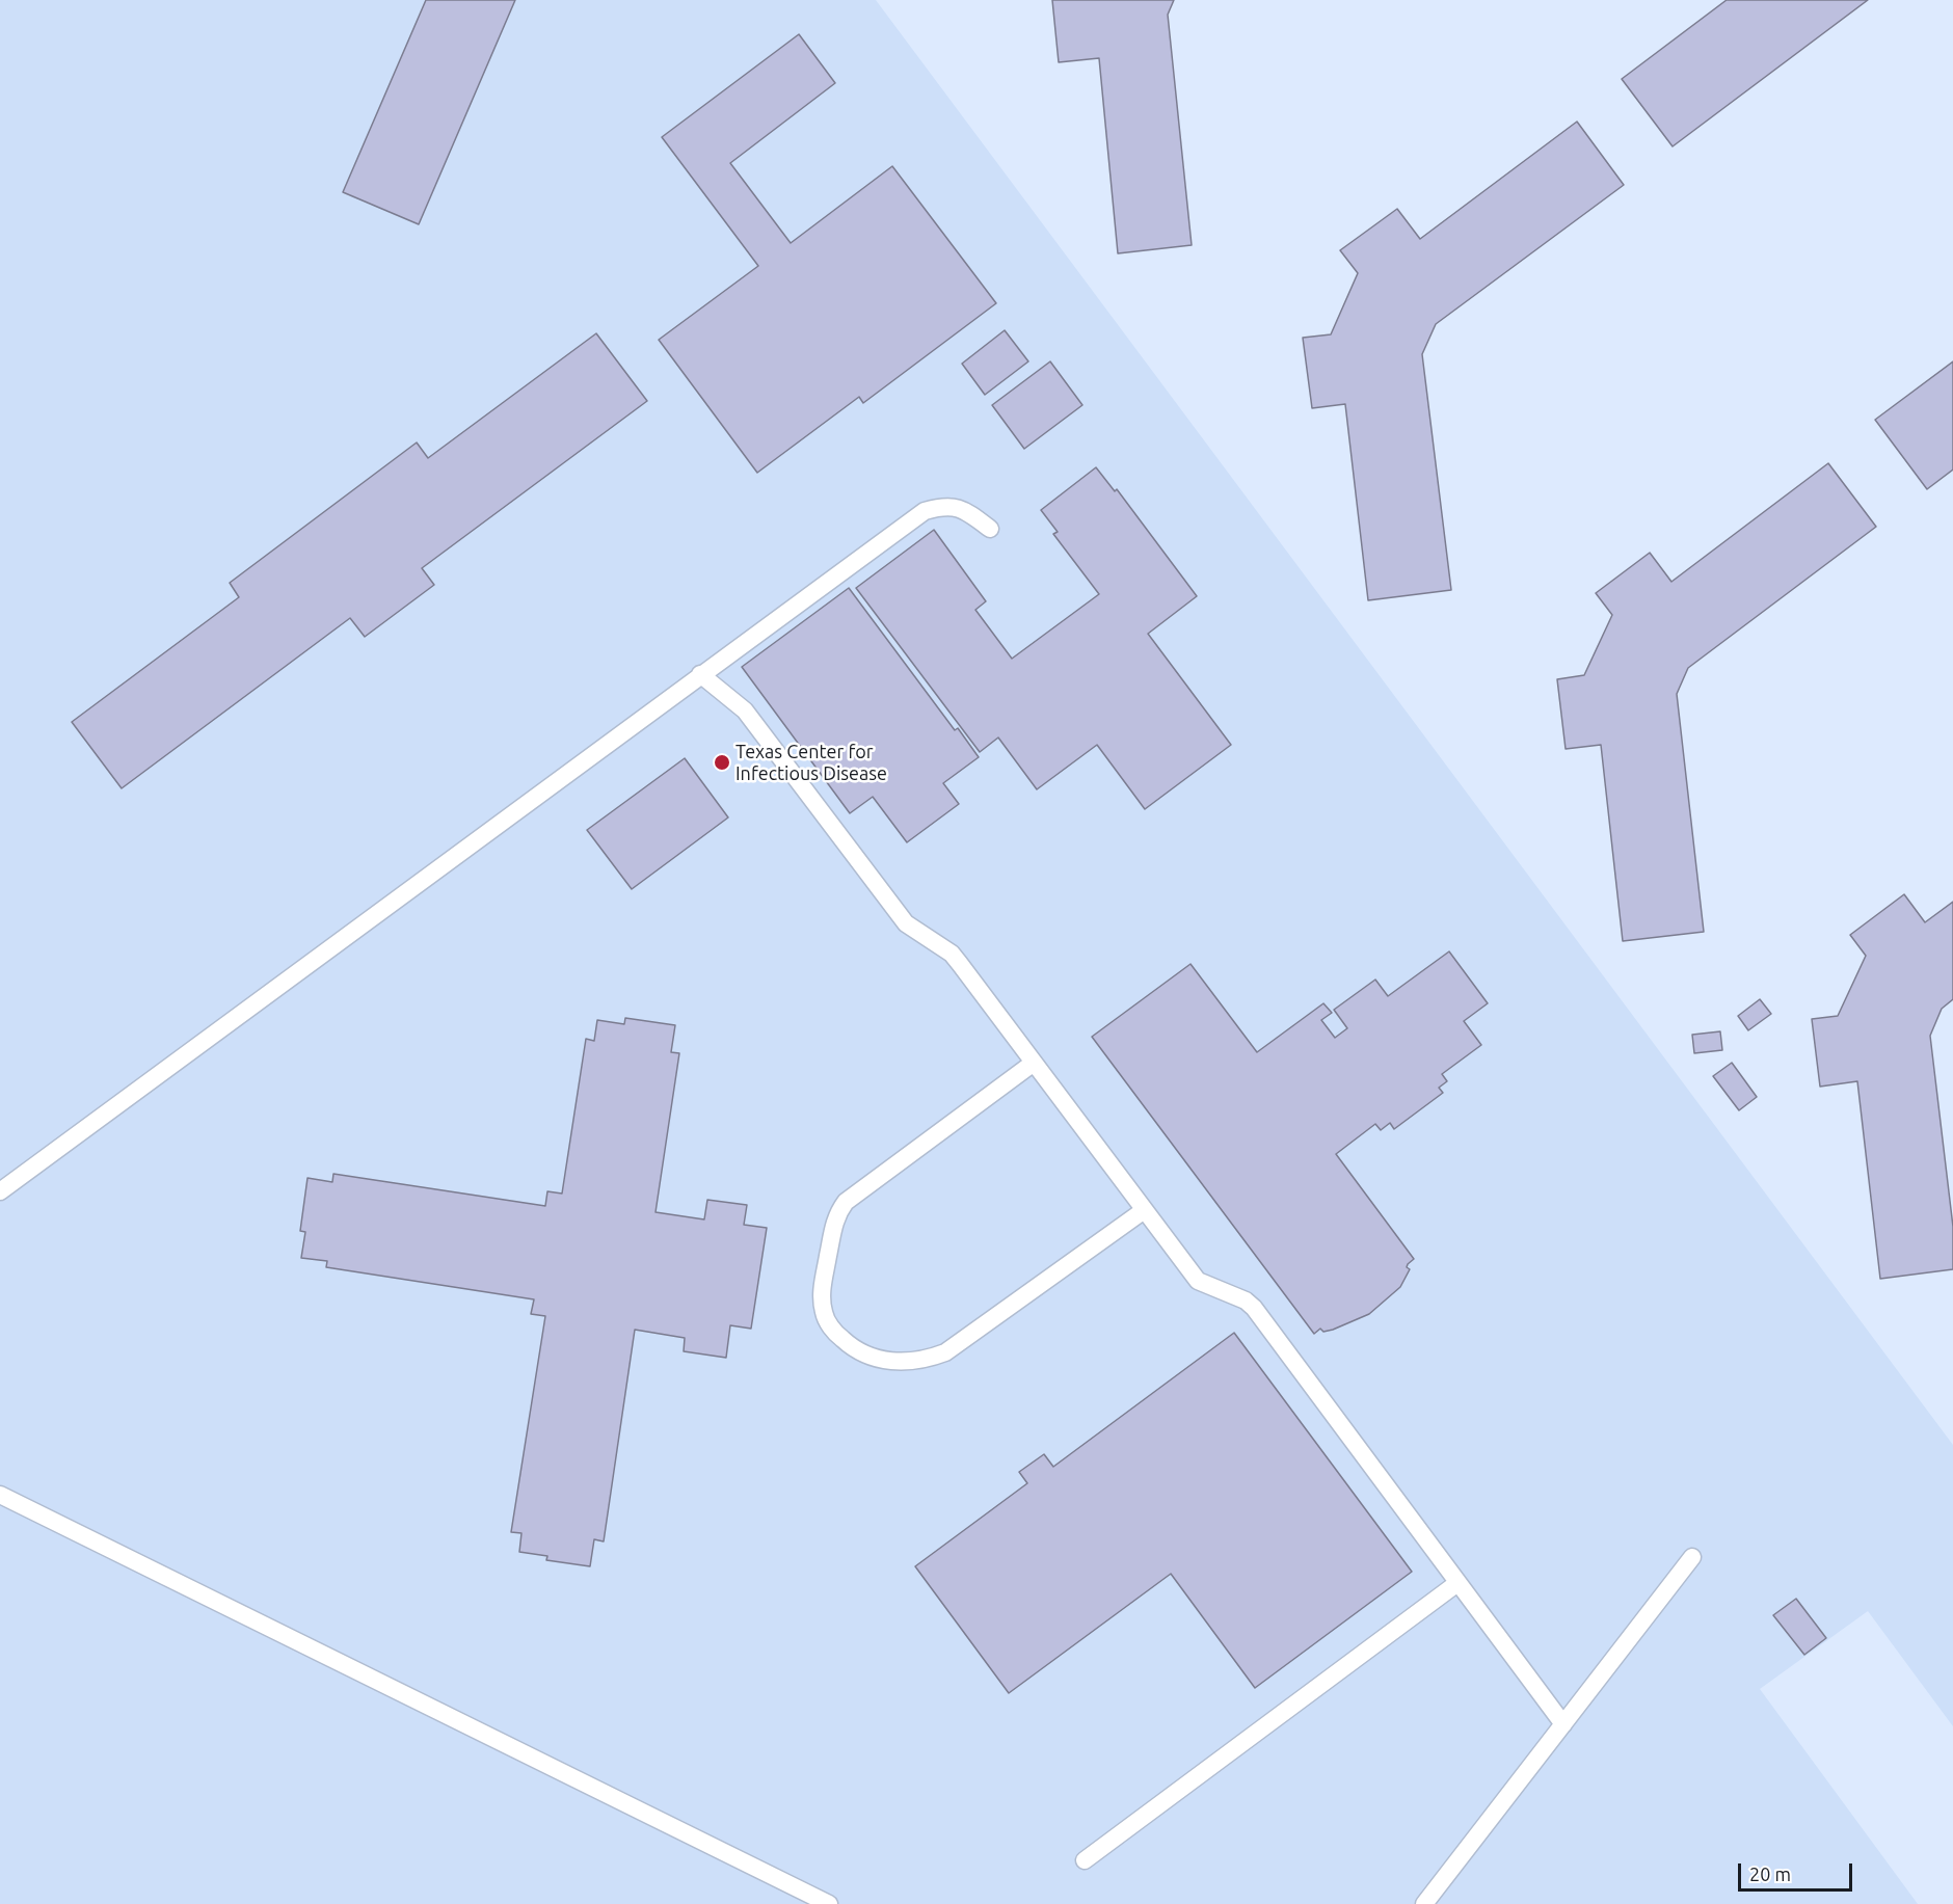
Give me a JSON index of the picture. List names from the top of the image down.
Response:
{
  "places": ["Texas Center for Infectious Disease"],
  "scale_bar": "20 m"
}
